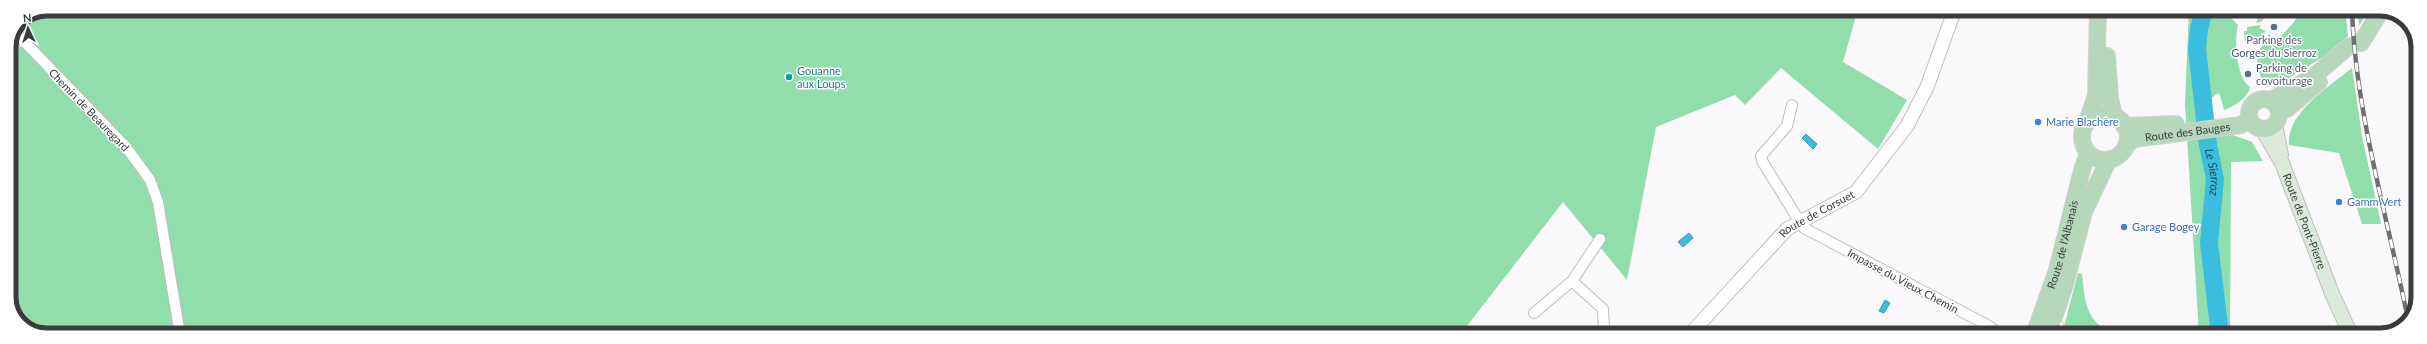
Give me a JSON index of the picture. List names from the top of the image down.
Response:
{
  "streets": {
    "main road": ["Route des Bauges", "Route de Pont-Pierre", "Route de l'Albanais"],
    "street": ["Chemin de Beauregard", "Route de Corsuet", "Impasse du Vieux Chemin"]
  },
  "crossings": [
    ["Route des Bauges", "Route de Pont-Pierre"],
    ["Route des Bauges", "Route de l'Albanais"],
    ["Route de Corsuet", "Impasse du Vieux Chemin"]
  ],
  "water": ["Le Sierroz"],
  "places": [
    "Parking des Gorges du Sierroz",
    "Parking de covoiturage",
    "Gouanne aux Loups",
    "Marie Blachère",
    "Gamm Vert",
    "Garage Bogey"
  ],
  "north": "top"
}
